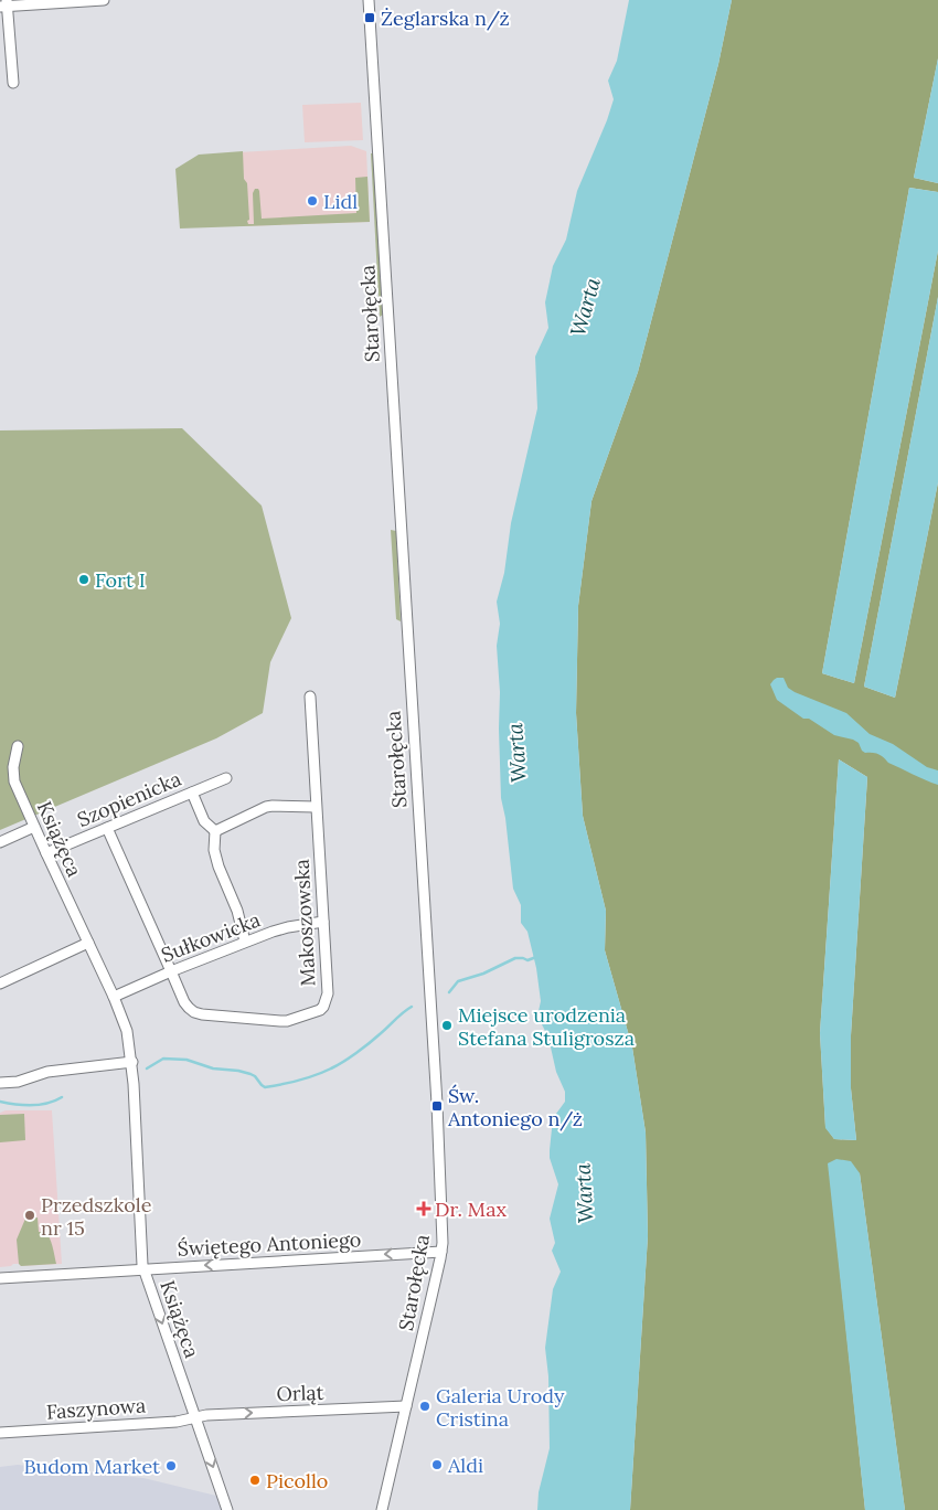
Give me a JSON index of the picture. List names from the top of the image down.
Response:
{
  "streets": {
    "street": [
      "Starołęcka",
      "Szopienicka",
      "Książęca",
      "Makoszowska",
      "Sułkowicka",
      "Świętego Antoniego",
      "Orląt",
      "Faszynowa"
    ]
  },
  "crossings": [
    ["Starołęcka", "Świętego Antoniego"],
    ["Starołęcka", "Orląt"],
    ["Szopienicka", "Książęca"],
    ["Szopienicka", "Makoszowska"],
    ["Książęca", "Sułkowicka"],
    ["Książęca", "Świętego Antoniego"],
    ["Książęca", "Orląt"],
    ["Książęca", "Faszynowa"],
    ["Makoszowska", "Sułkowicka"],
    ["Orląt", "Faszynowa"]
  ],
  "one_way": ["Świętego Antoniego", "Orląt"],
  "water": ["Warta"],
  "places": {
    "transit": ["Żeglarska n/ż", "Św. Antoniego n/ż"],
    "other": [
      "Lidl",
      "Fort I",
      "Miejsce urodzenia Stefana Stuligrosza",
      "Przedszkole nr 15",
      "Galeria Urody Cristina",
      "Aldi",
      "Budom Market",
      "Picollo"
    ],
    "health": ["Dr. Max"]
  }
}
